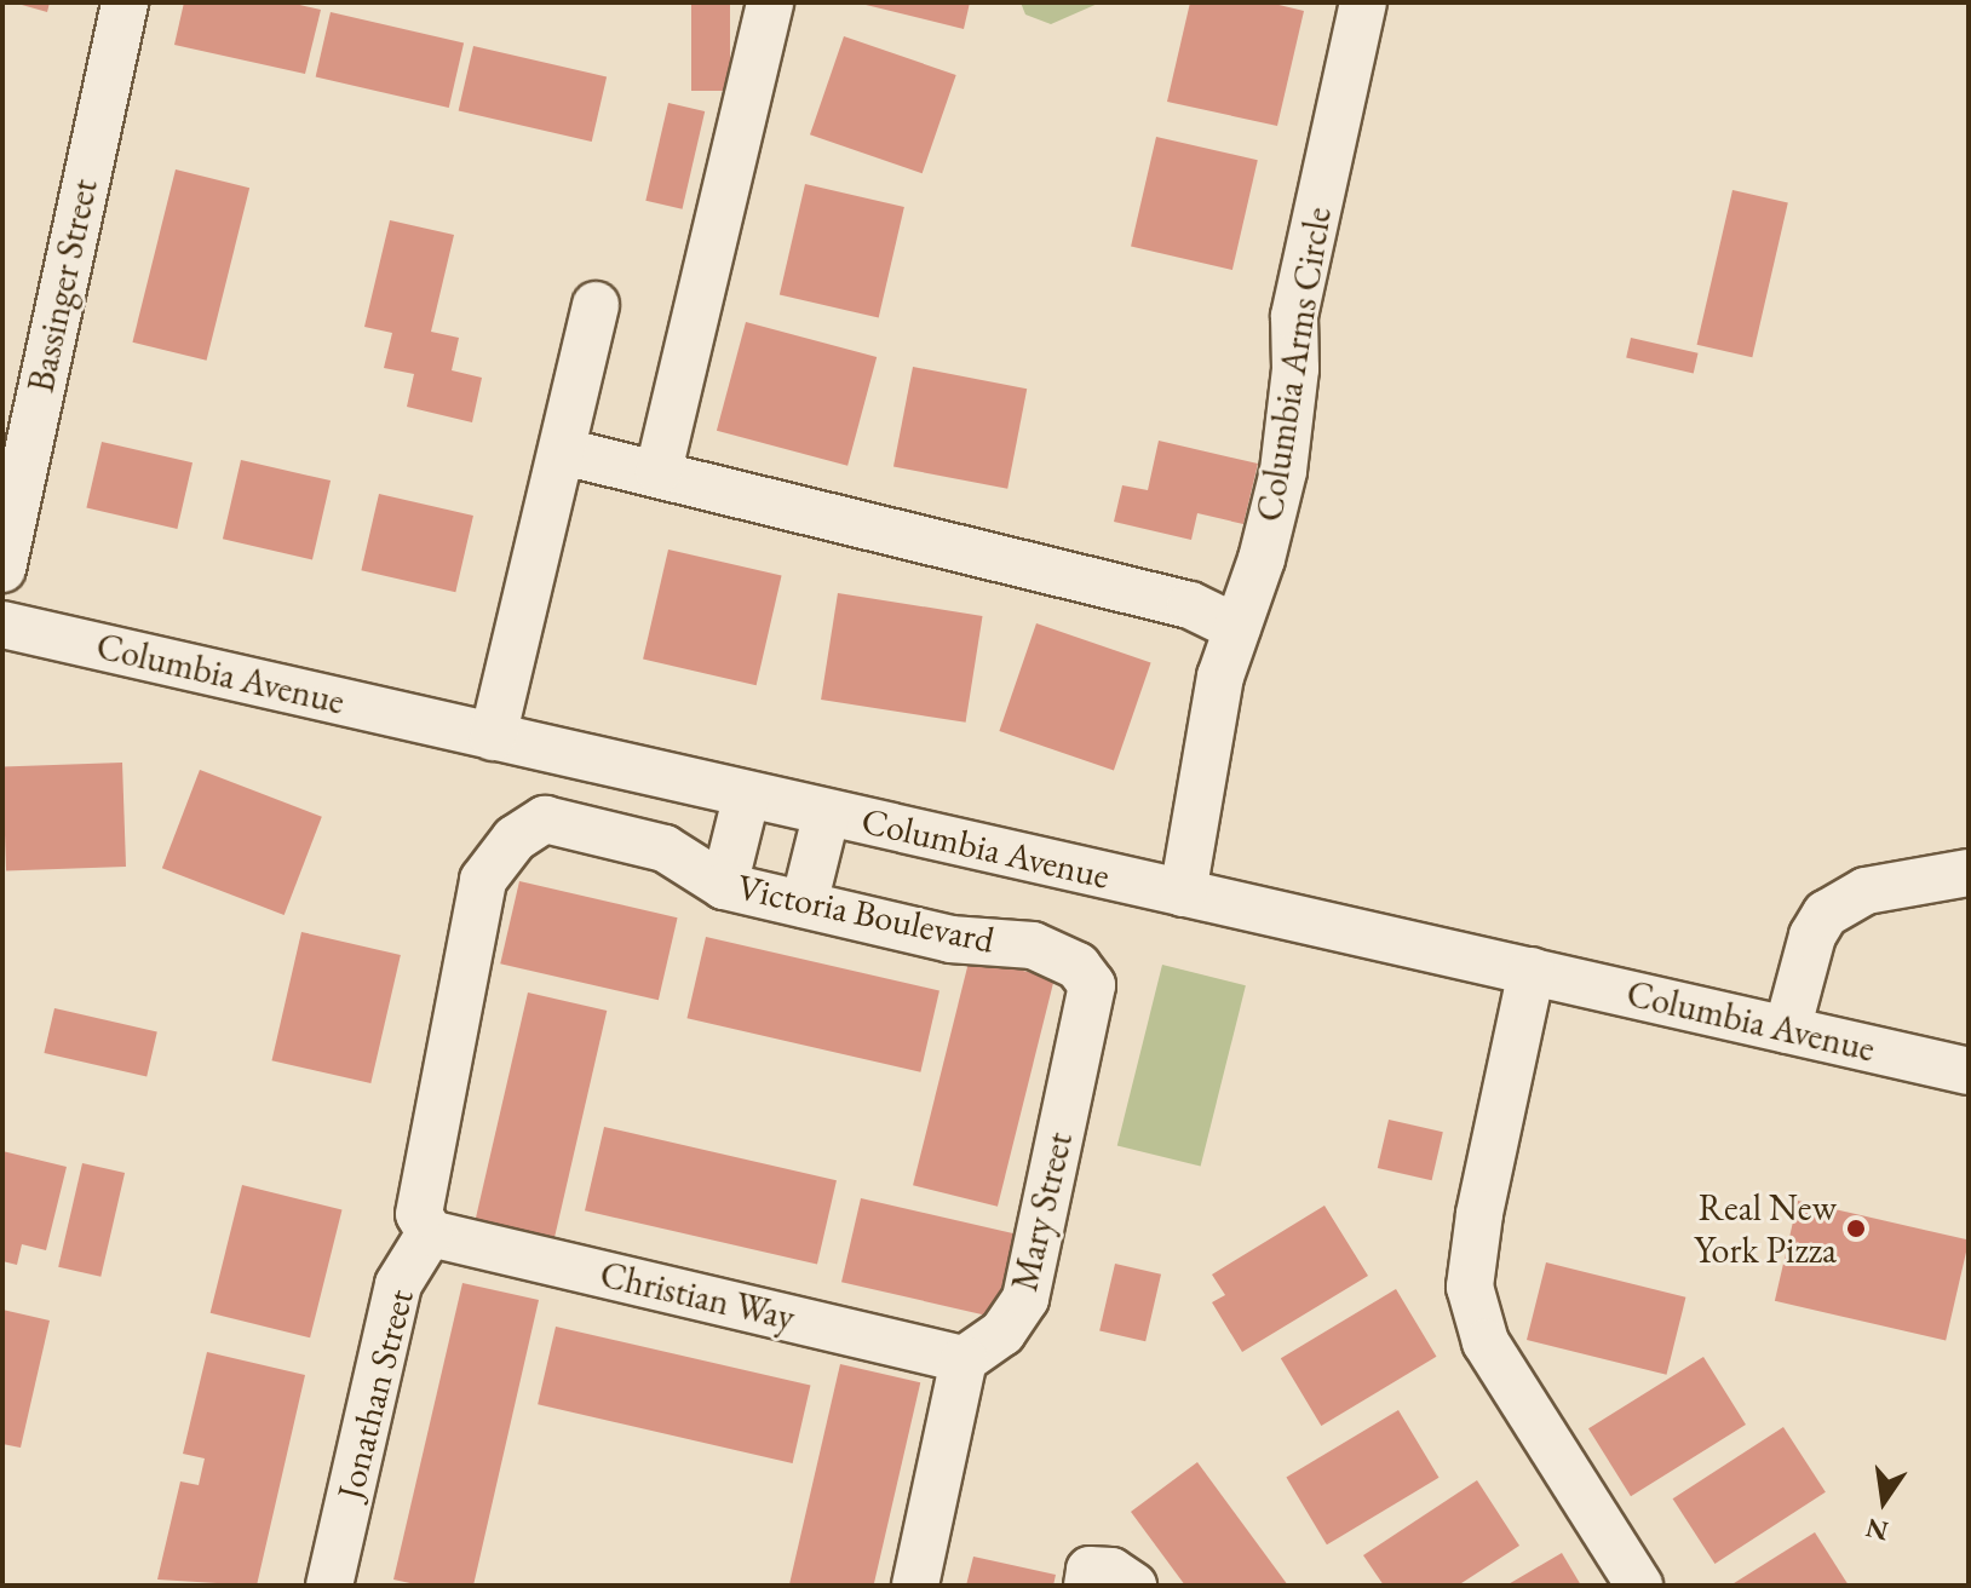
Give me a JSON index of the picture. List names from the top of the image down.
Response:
{
  "streets": {
    "street": [
      "Bassinger Street",
      "Columbia Arms Circle",
      "Columbia Avenue",
      "Victoria Boulevard",
      "Mary Street",
      "Christian Way",
      "Jonathan Street"
    ]
  },
  "crossings": [
    ["Columbia Arms Circle", "Columbia Avenue"],
    ["Victoria Boulevard", "Mary Street"],
    ["Victoria Boulevard", "Christian Way"],
    ["Victoria Boulevard", "Jonathan Street"],
    ["Mary Street", "Christian Way"],
    ["Christian Way", "Jonathan Street"]
  ],
  "places": ["Real New York Pizza"],
  "north": "bottom"
}
